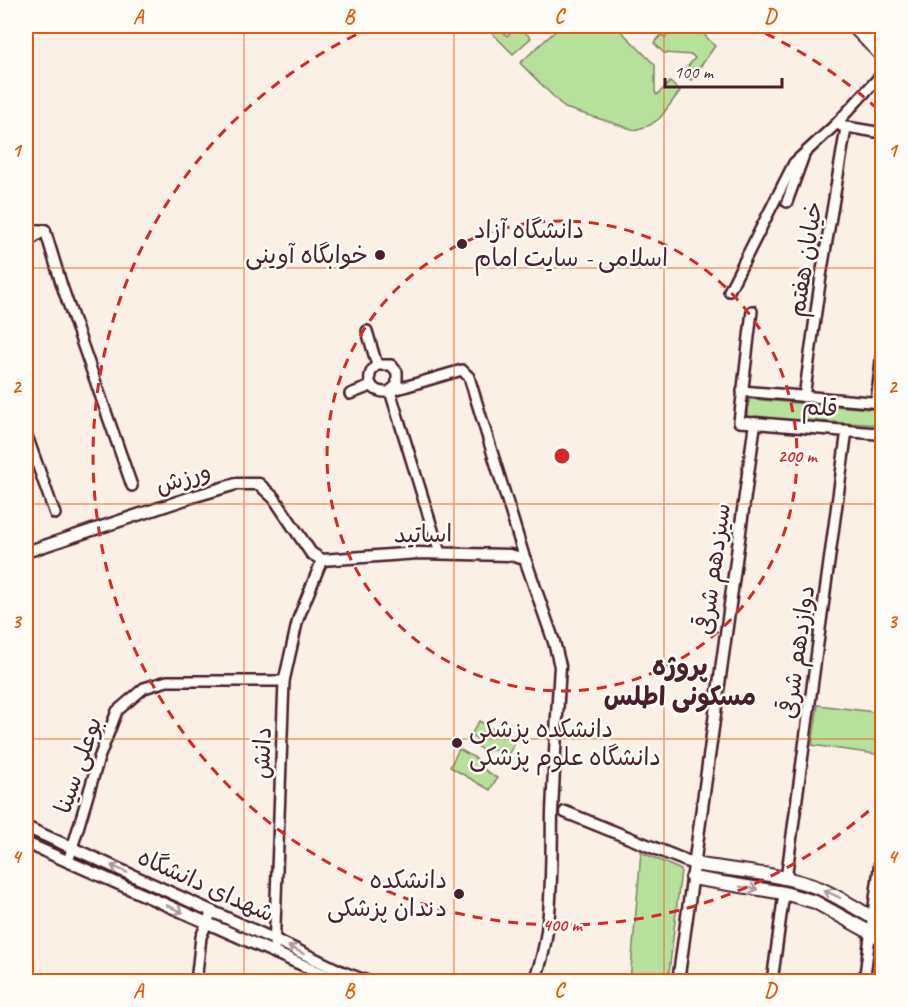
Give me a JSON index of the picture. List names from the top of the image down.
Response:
{
  "streets": {
    "street": [
      "خیابان هفتم",
      "قلم",
      "ورزش",
      "اساتید",
      "سیزدهم شرقی",
      "دوازدهم شرقی",
      "دانش",
      "بوعلی سینا",
      "شهدای دانشگاه"
    ]
  },
  "crossings": [
    ["قلم", "سیزدهم شرقی"],
    ["قلم", "دوازدهم شرقی"],
    ["ورزش", "اساتید"],
    ["ورزش", "دانش"],
    ["اساتید", "دانش"],
    ["دانش", "بوعلی سینا"],
    ["دانش", "شهدای دانشگاه"],
    ["بوعلی سینا", "شهدای دانشگاه"]
  ],
  "districts": ["پروژه مسکونی اطلس"],
  "places": [
    "دانشگاه آزاد اسلامی - سایت امام",
    "خوابگاه آوینی",
    "دانشکده پزشکی دانشگاه علوم پزشکی",
    "دانشکده دندان پزشکی"
  ],
  "scale_bar": "100 m",
  "grid": {
    "columns": [
      "A",
      "B",
      "C",
      "D"
    ],
    "rows": [
      "1",
      "2",
      "3",
      "4"
    ]
  },
  "rings": ["200 m", "400 m"]
}
